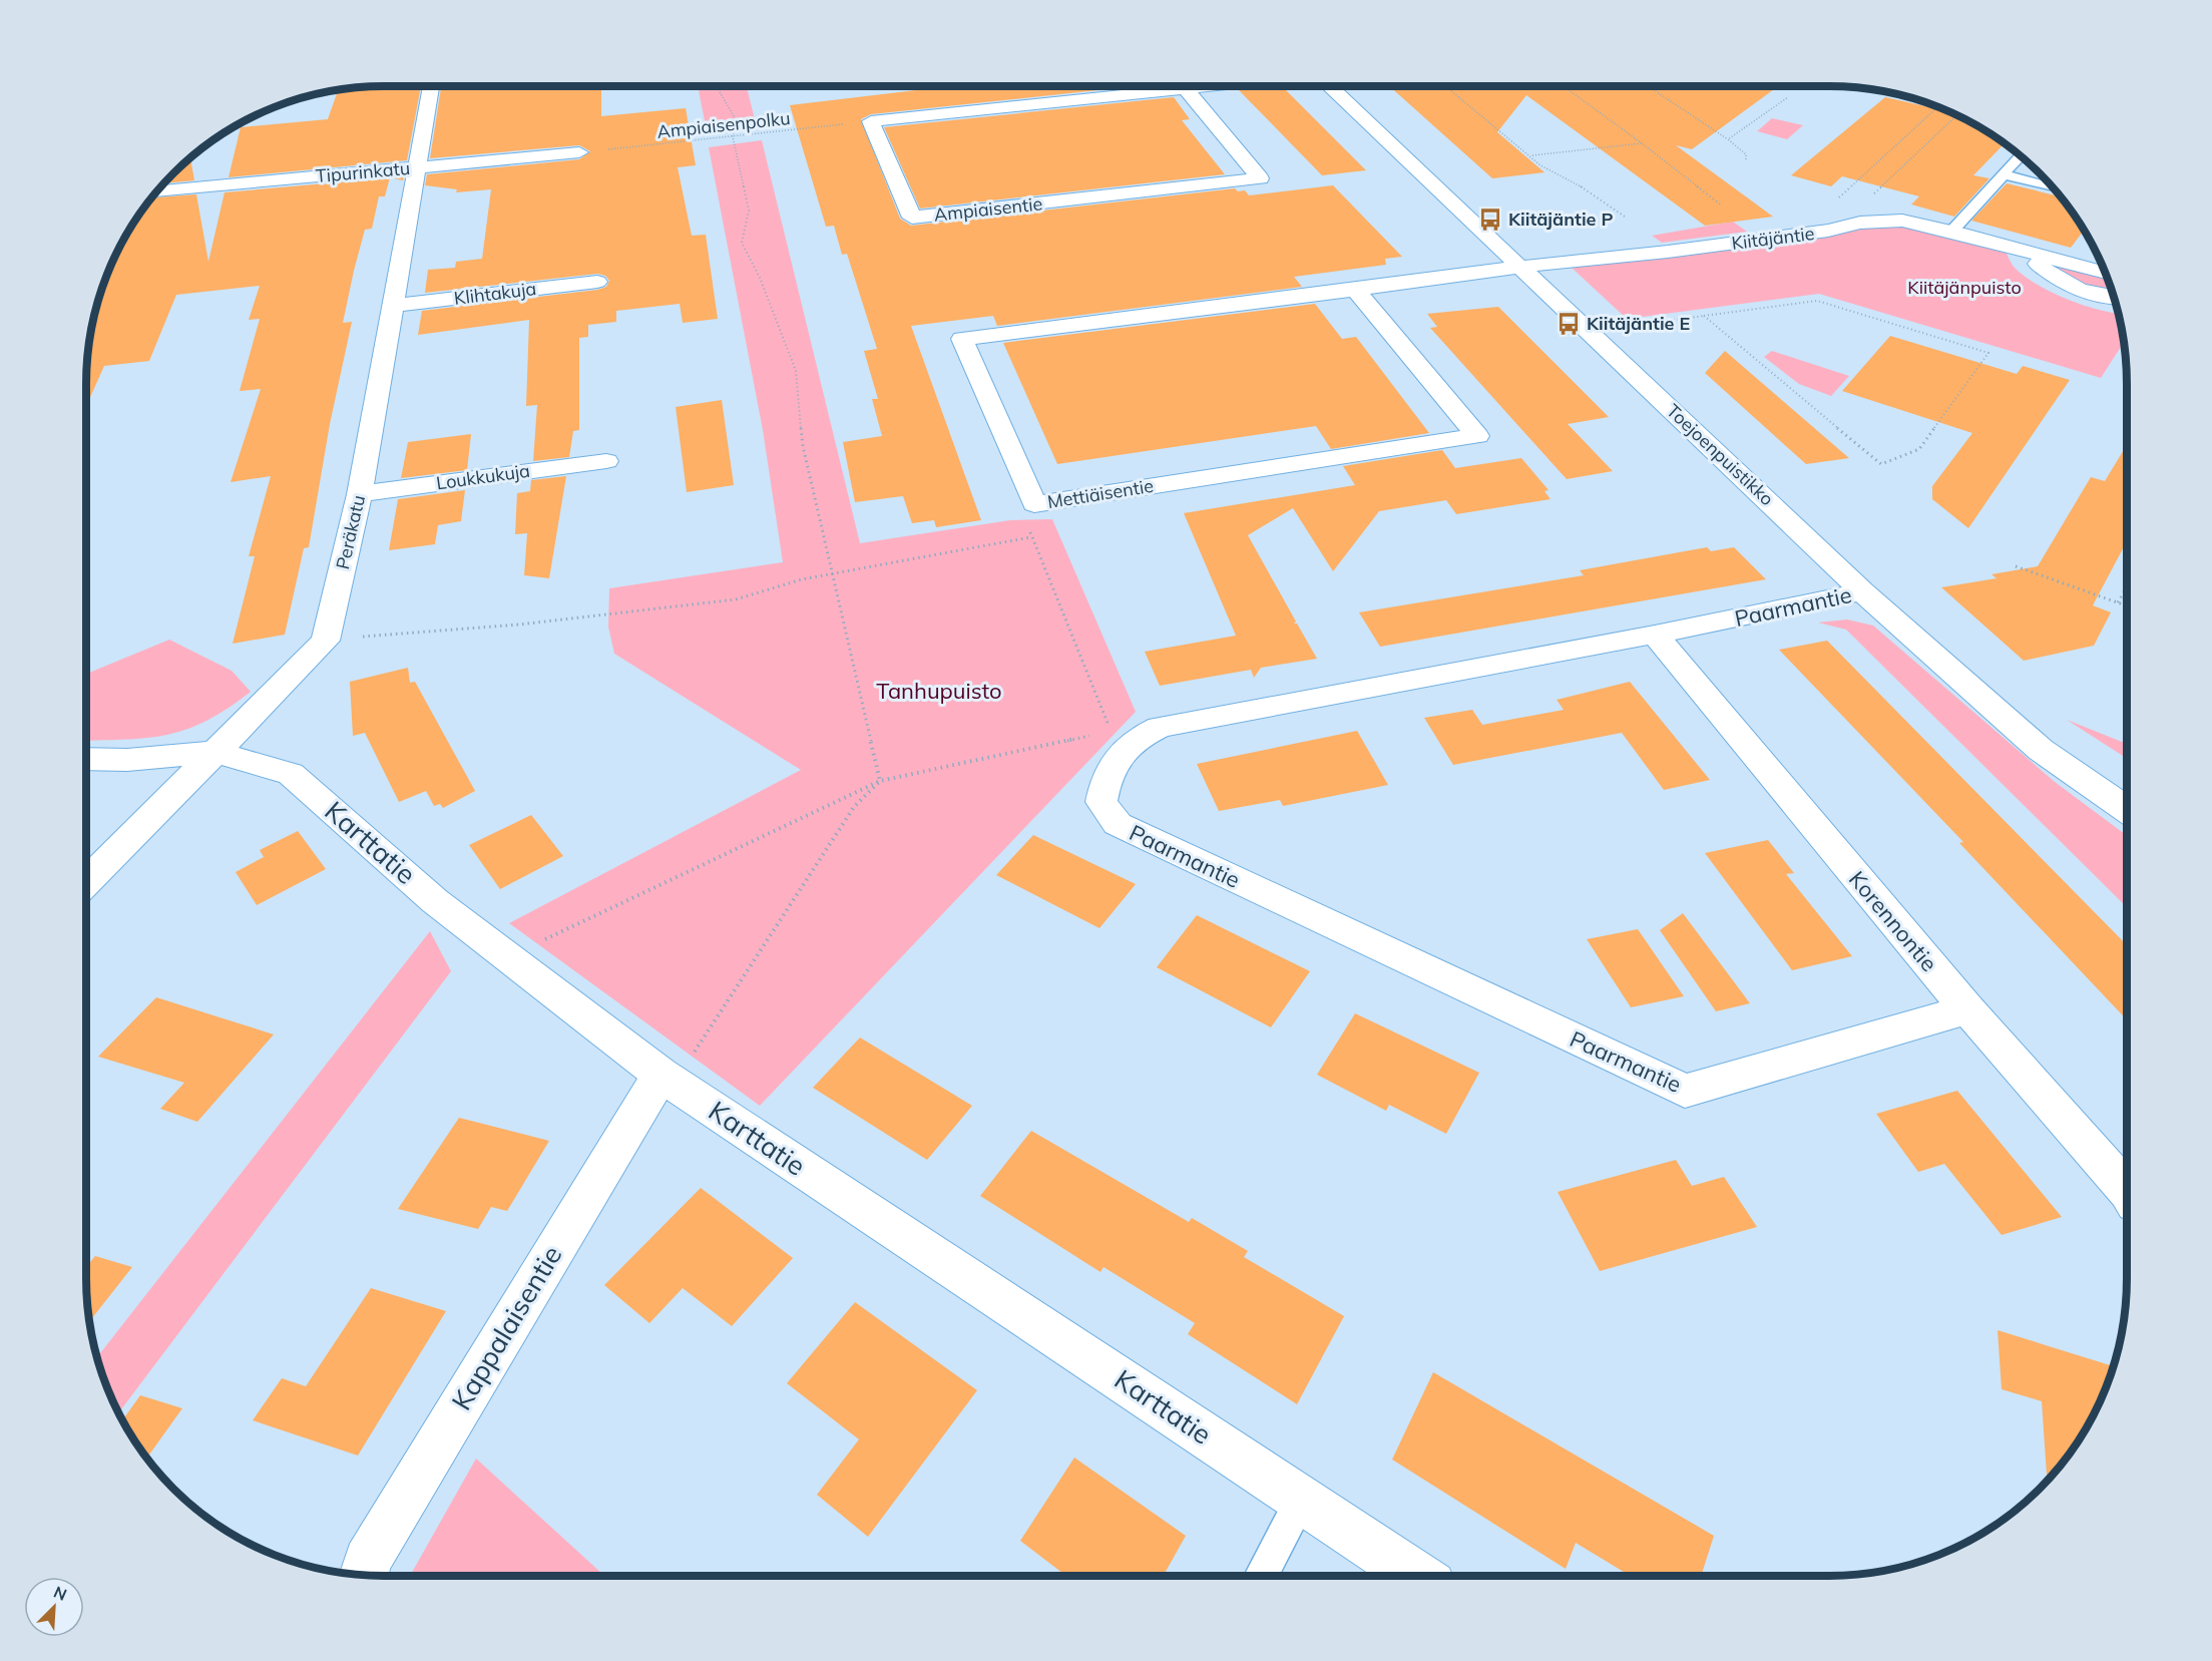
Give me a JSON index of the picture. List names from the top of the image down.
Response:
{
  "streets": {
    "street": [
      "Tipurinkatu",
      "Ampiaisentie",
      "Kiitäjäntie",
      "Klihtakuja",
      "Toejoenpuistikko",
      "Loukkukuja",
      "Mettiäisentie",
      "Peräkatu",
      "Paarmantie",
      "Karttatie",
      "Korennontie",
      "Kappalaisentie"
    ],
    "path": ["Ampiaisenpolku"]
  },
  "crossings": [
    ["Ampiaisenpolku", "Tipurinkatu"],
    ["Ampiaisenpolku", "Ampiaisentie"],
    ["Tipurinkatu", "Peräkatu"],
    ["Kiitäjäntie", "Toejoenpuistikko"],
    ["Kiitäjäntie", "Mettiäisentie"],
    ["Klihtakuja", "Peräkatu"],
    ["Toejoenpuistikko", "Mettiäisentie"],
    ["Toejoenpuistikko", "Paarmantie"],
    ["Loukkukuja", "Peräkatu"],
    ["Paarmantie", "Korennontie"],
    ["Karttatie", "Kappalaisentie"]
  ],
  "parks": ["Kiitäjänpuisto", "Tanhupuisto"],
  "places": {
    "bus stop": ["Kiitäjäntie P", "Kiitäjäntie E"]
  },
  "north": "top right"
}
